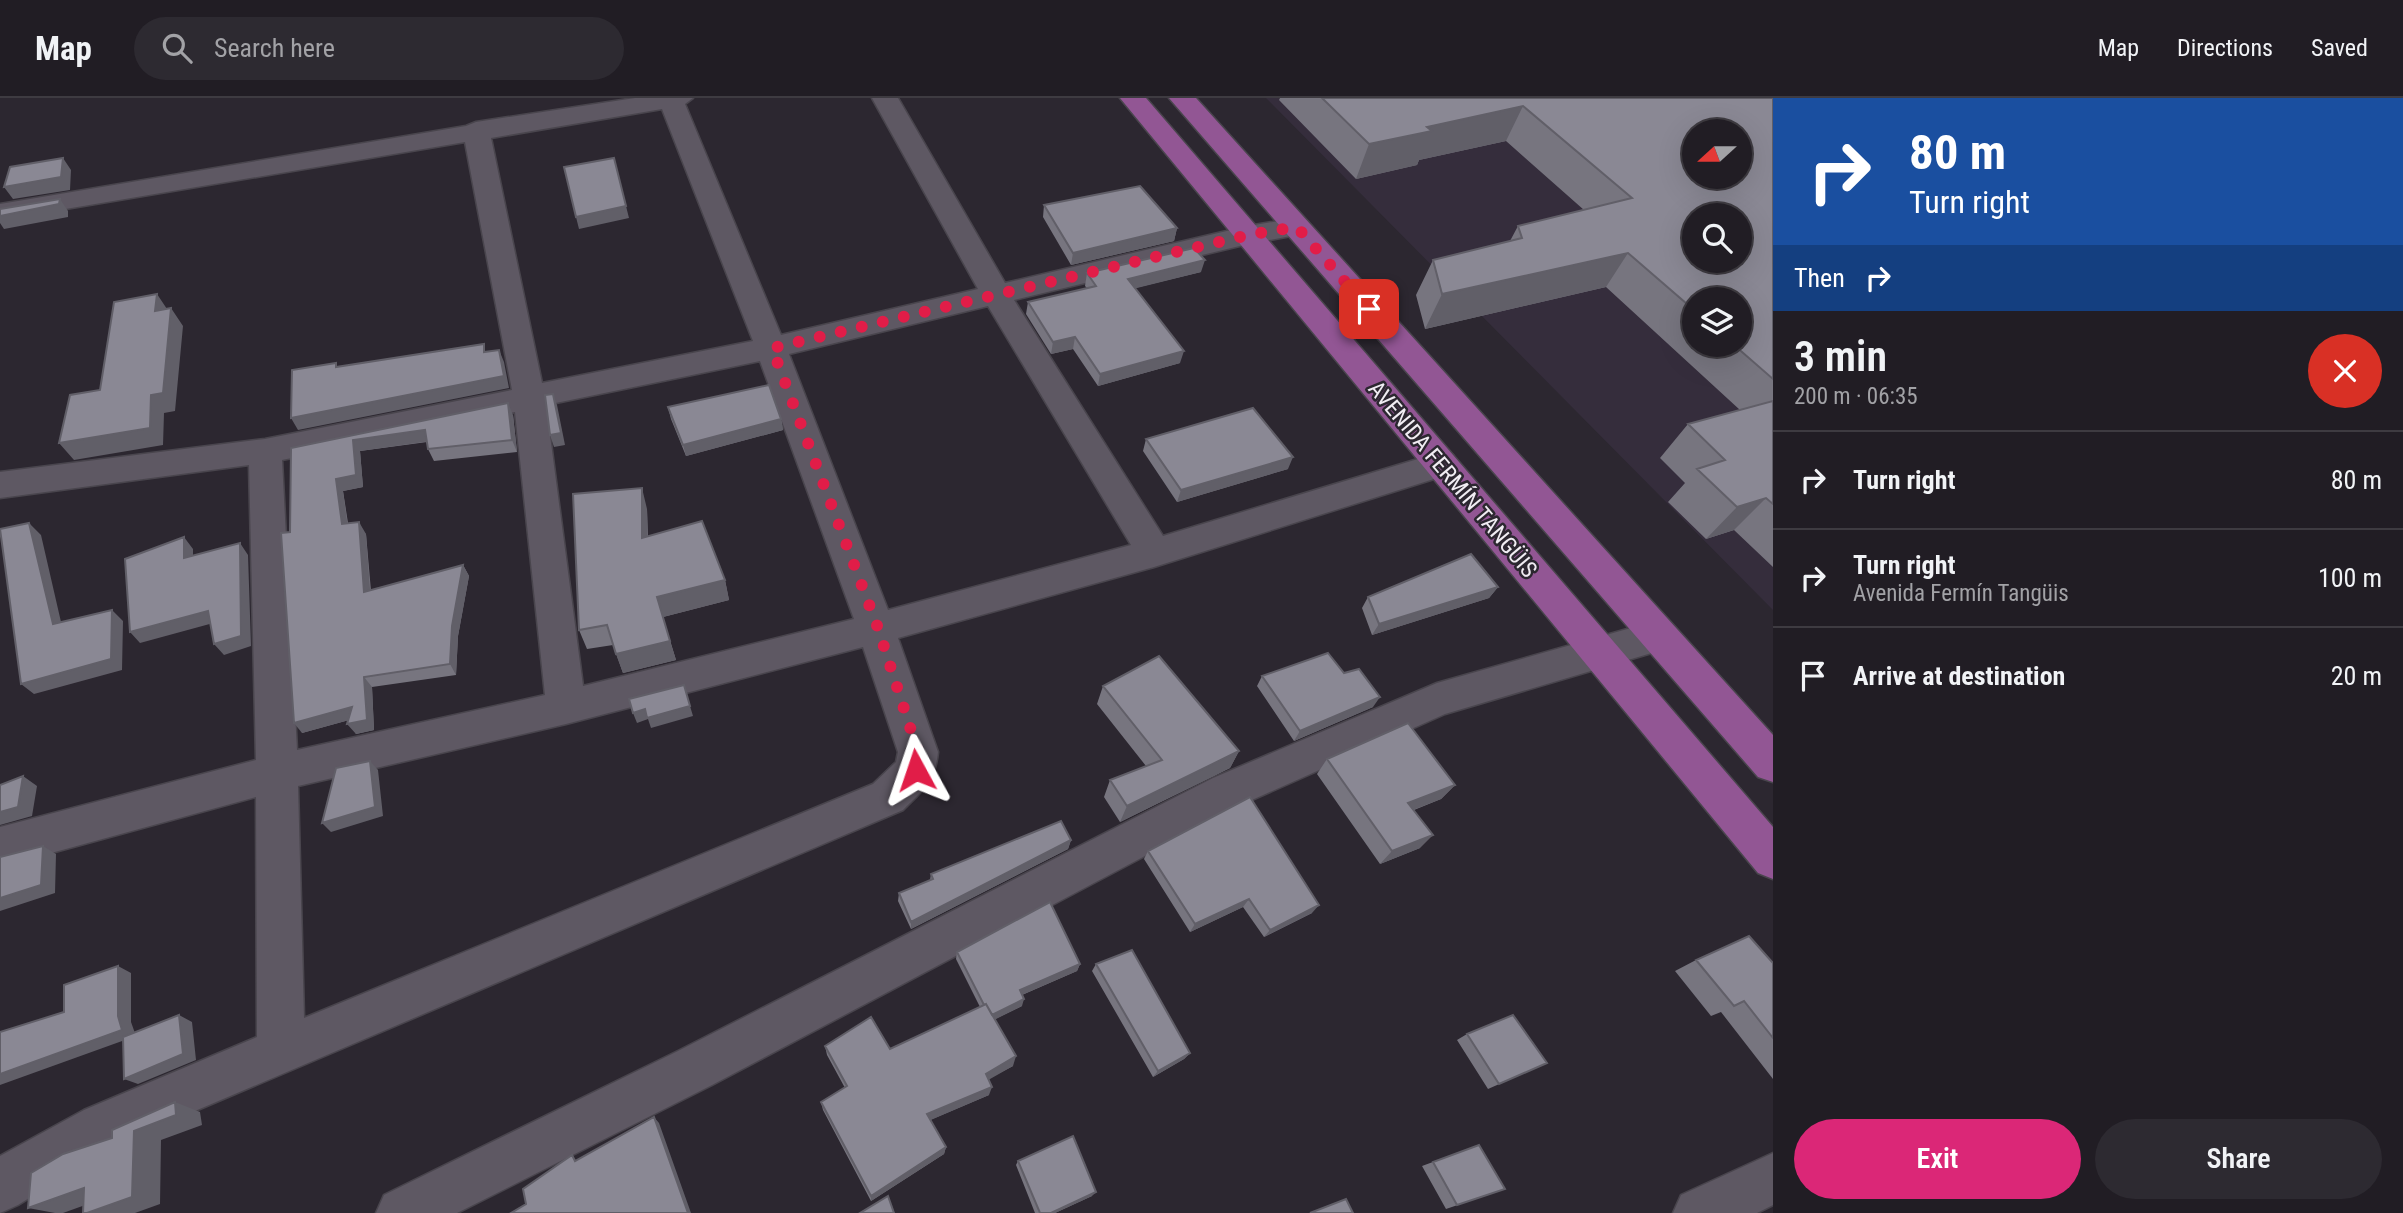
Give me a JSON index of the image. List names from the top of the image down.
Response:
{
  "streets": {
    "main road": ["AVENIDA FERMÍN TANGÜIS"]
  },
  "north": "left",
  "page": {
    "header": "Map",
    "search": "Search here",
    "nav": ["Map", "Directions", "Saved"],
    "turn": ["80 m", "Turn right"],
    "then": "Then",
    "heading": ["3 min", "200 m · 06:35"],
    "list": [
      {
        "name": "Turn right",
        "value": "80 m"
      },
      {
        "name": "Turn right",
        "note": "Avenida Fermín Tangüis",
        "value": "100 m"
      },
      {
        "name": "Arrive at destination",
        "value": "20 m"
      }
    ],
    "buttons": ["Exit", "Share"]
  }
}
